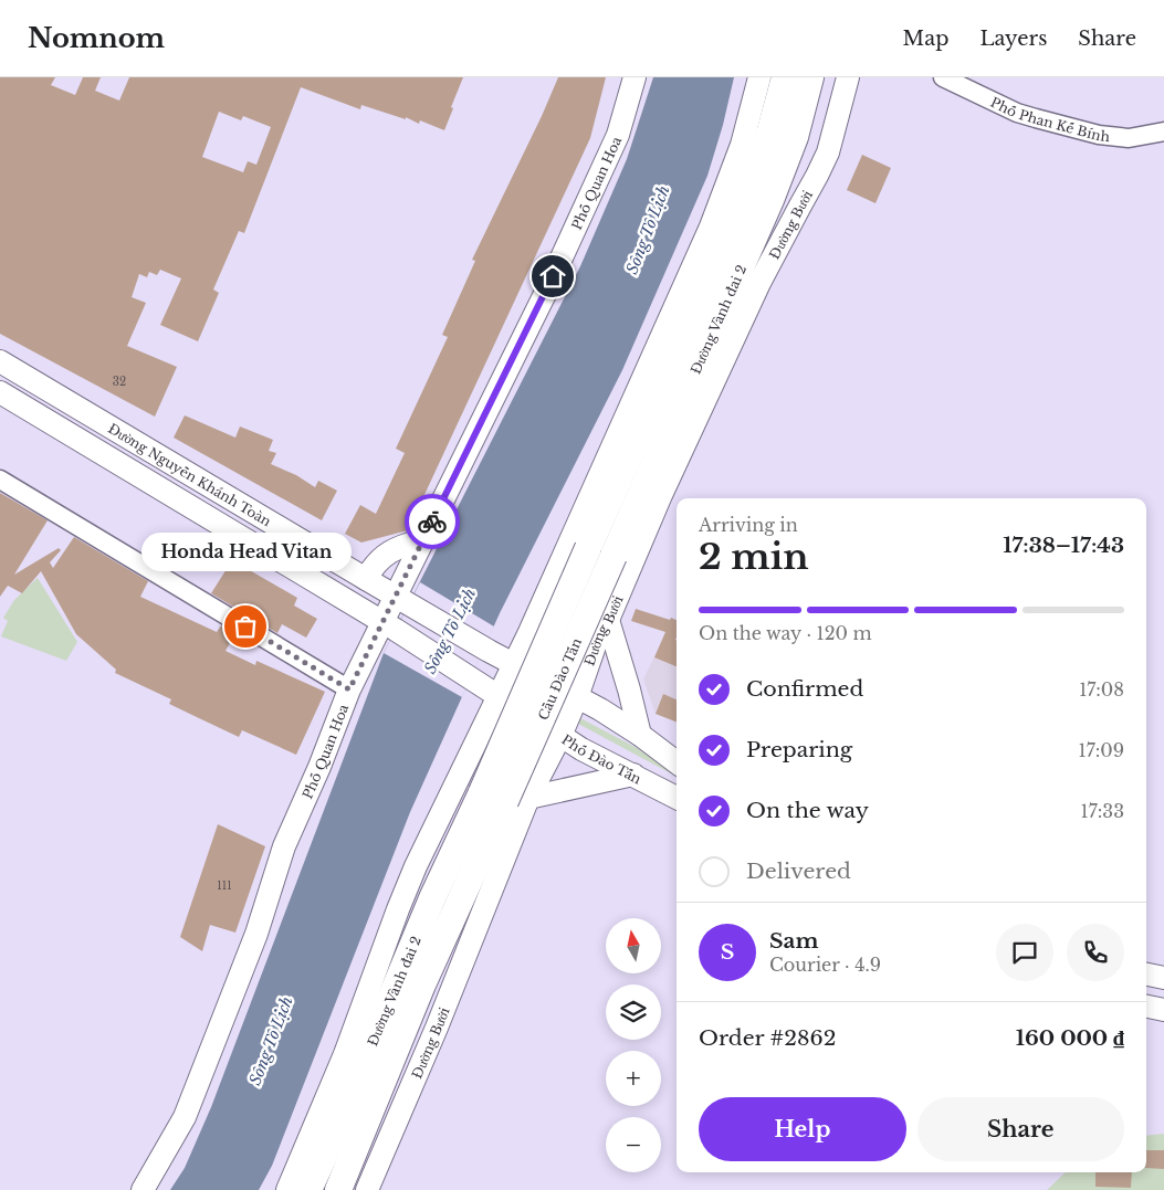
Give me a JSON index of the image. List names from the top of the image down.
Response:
{
  "streets": {
    "highway": ["Đường Vành đai 2", "Cầu Đào Tấn"],
    "main road": [
      "Phố Quan Hoa",
      "Đường Bưởi",
      "Đường Nguyễn Khánh Toàn",
      "Phố Đào Tấn"
    ],
    "street": ["Phố Phan Kế Bính"]
  },
  "crossings": [
    ["Phố Quan Hoa", "Đường Nguyễn Khánh Toàn"],
    ["Đường Bưởi", "Đường Vành đai 2"],
    ["Đường Bưởi", "Cầu Đào Tấn"],
    ["Đường Bưởi", "Phố Đào Tấn"],
    ["Đường Vành đai 2", "Cầu Đào Tấn"],
    ["Đường Nguyễn Khánh Toàn", "Phố Đào Tấn"]
  ],
  "water": ["Sông Tô Lịch"],
  "places": ["Honda Head Vitan"],
  "house_numbers": ["32", "111"],
  "north": "top",
  "page": {
    "header": "Nomnom",
    "nav": ["Map", "Layers", "Share"],
    "heading": ["2 min", "Arriving in", "17:38–17:43"],
    "panel": [
      "Sam",
      "Courier · 4.9",
      "Order #2862",
      "160 000 ₫"
    ],
    "bubble": "Honda Head Vitan",
    "bar": "On the way · 120 m",
    "list": [
      ["Confirmed", "17:08"],
      ["Preparing", "17:09"],
      ["On the way", "17:33"],
      "Delivered"
    ],
    "map_buttons": ["+", "−"],
    "round": "S",
    "buttons": ["Help", "Share"]
  }
}
